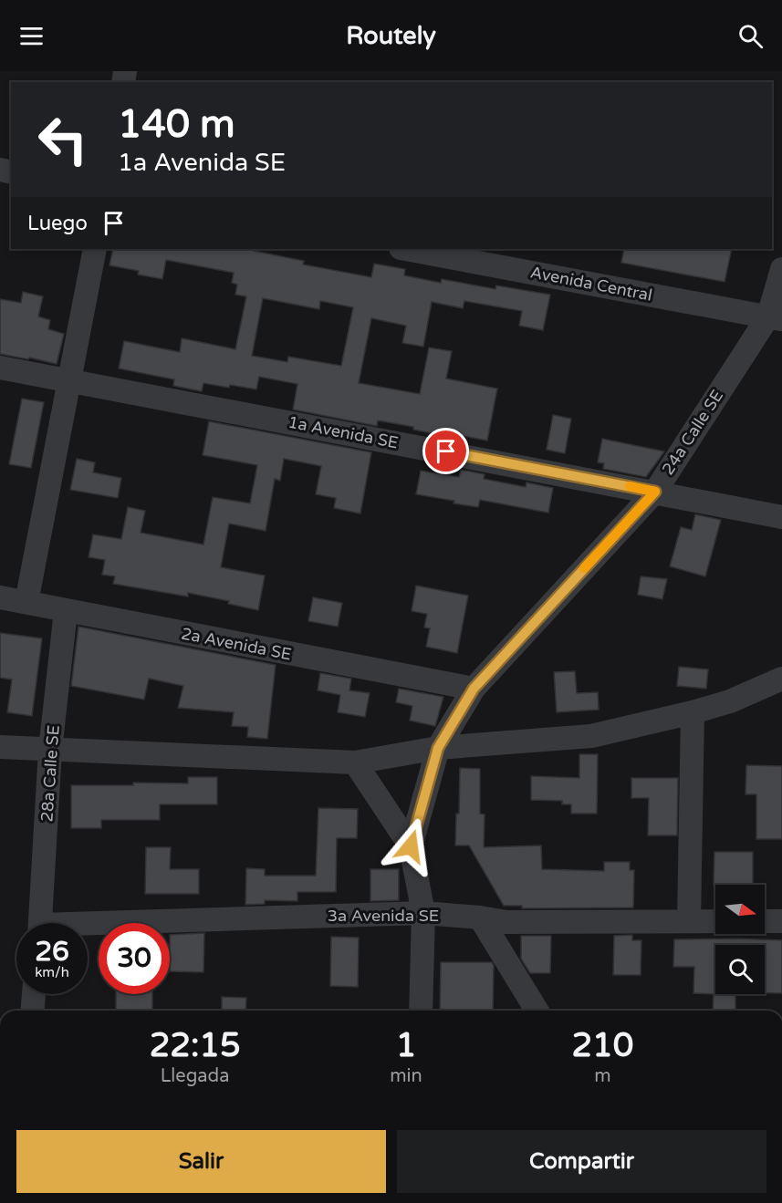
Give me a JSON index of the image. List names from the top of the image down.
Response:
{
  "streets": {
    "street": [
      "Avenida Central",
      "1a Avenida SE",
      "24a Calle SE",
      "2a Avenida SE",
      "28a Calle SE",
      "3a Avenida SE"
    ]
  },
  "crossings": [
    ["Avenida Central", "24a Calle SE"],
    ["1a Avenida SE", "24a Calle SE"],
    ["24a Calle SE", "2a Avenida SE"],
    ["24a Calle SE", "3a Avenida SE"],
    ["2a Avenida SE", "28a Calle SE"]
  ],
  "north": "right",
  "page": {
    "header": "Routely",
    "turn": ["140 m", "1a Avenida SE"],
    "then": "Luego",
    "speed": "26 km/h",
    "limit": "30",
    "eta": [
      "22:15",
      "Llegada",
      "1",
      "min",
      "210",
      "m"
    ],
    "buttons": ["Salir", "Compartir"]
  }
}
